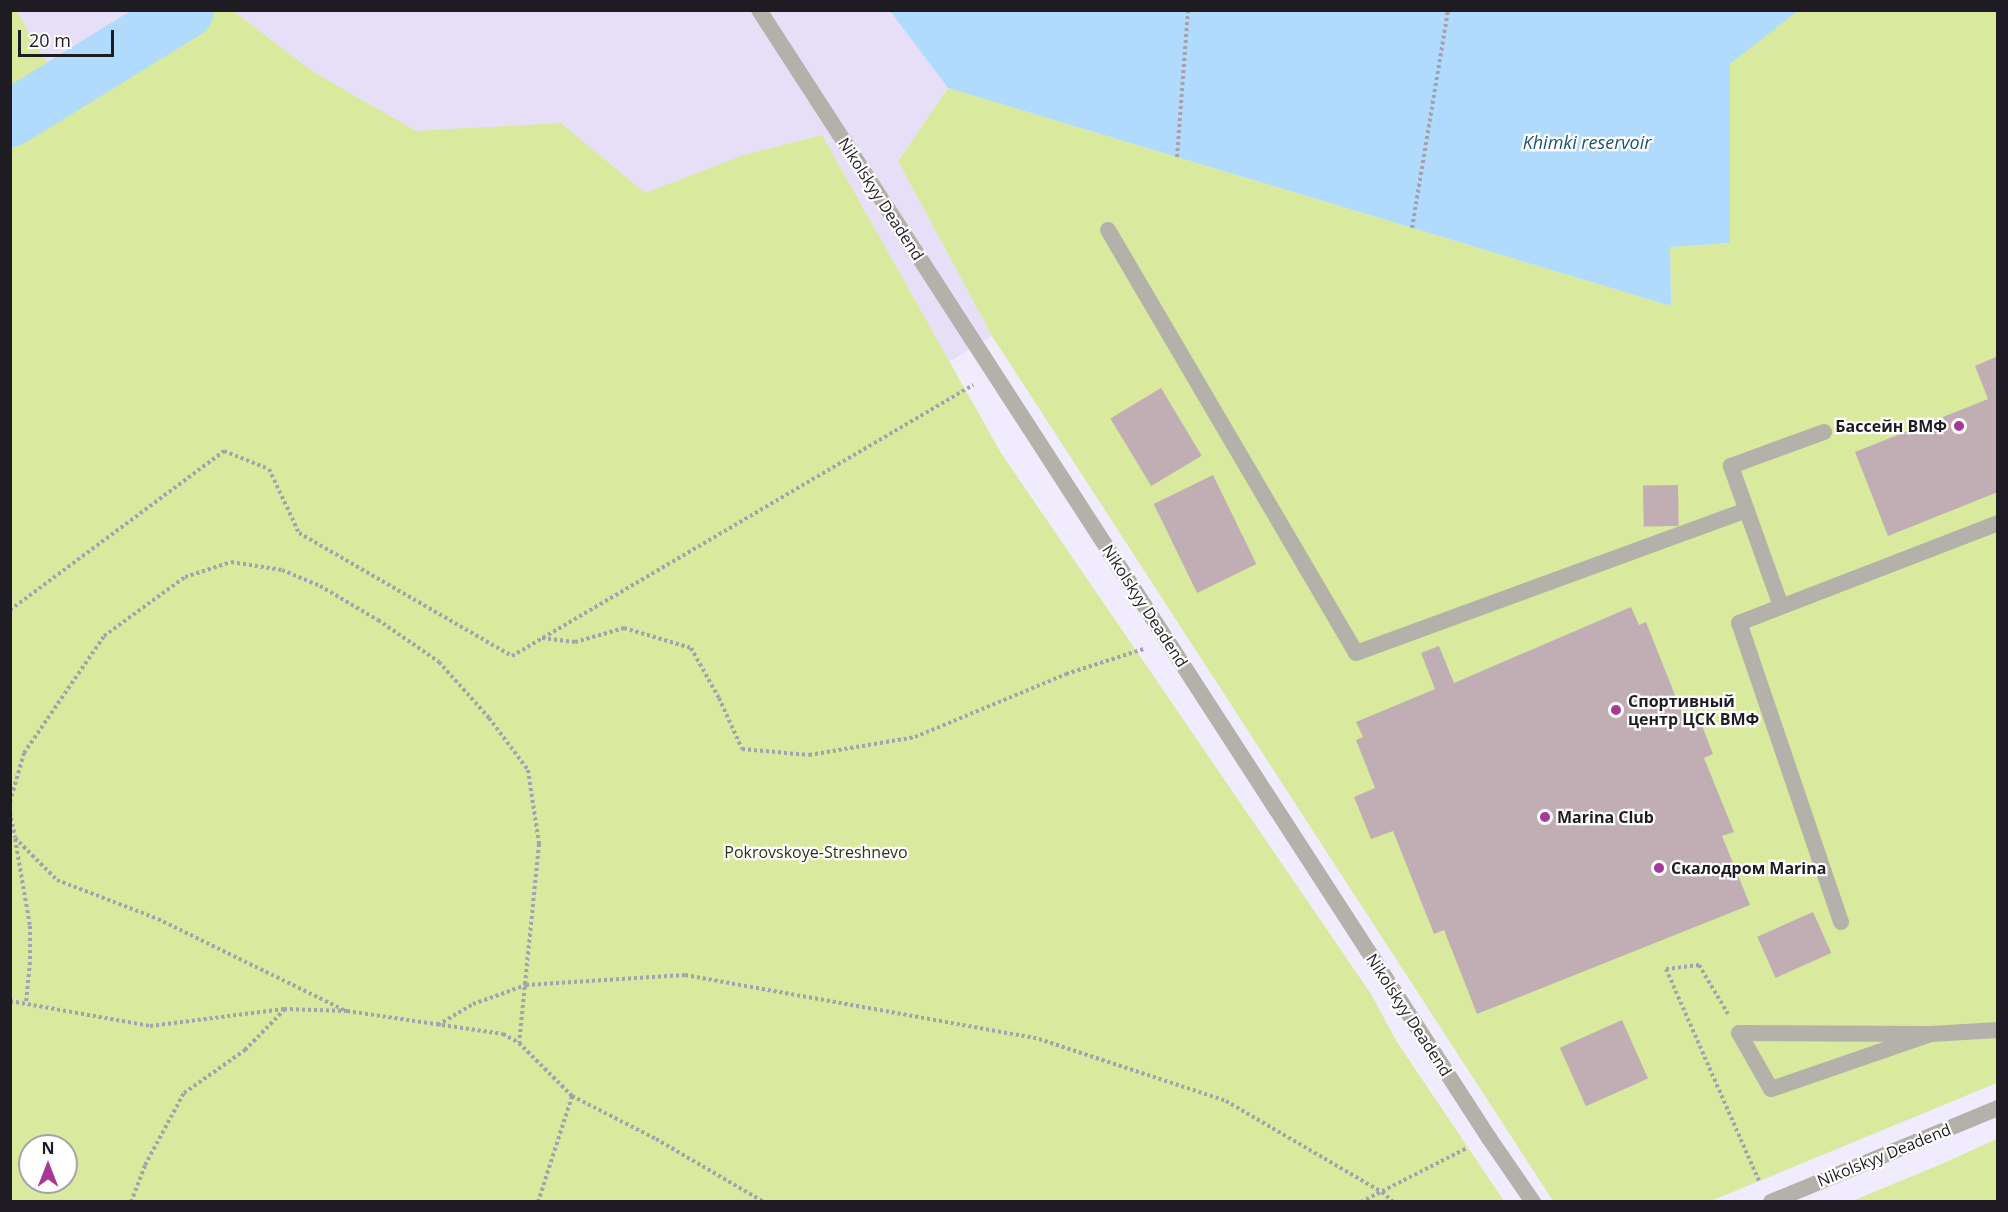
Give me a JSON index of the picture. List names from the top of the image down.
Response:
{
  "streets": {
    "lane": ["Nikolskyy Deadend"]
  },
  "water": ["Khimki reservoir"],
  "parks": ["Pokrovskoye-Streshnevo"],
  "places": [
    "Бассейн ВМФ",
    "Спортивный центр ЦСК ВМФ",
    "Marina Club",
    "Скалодром Marina"
  ],
  "scale_bar": "20 m",
  "north": "top"
}
